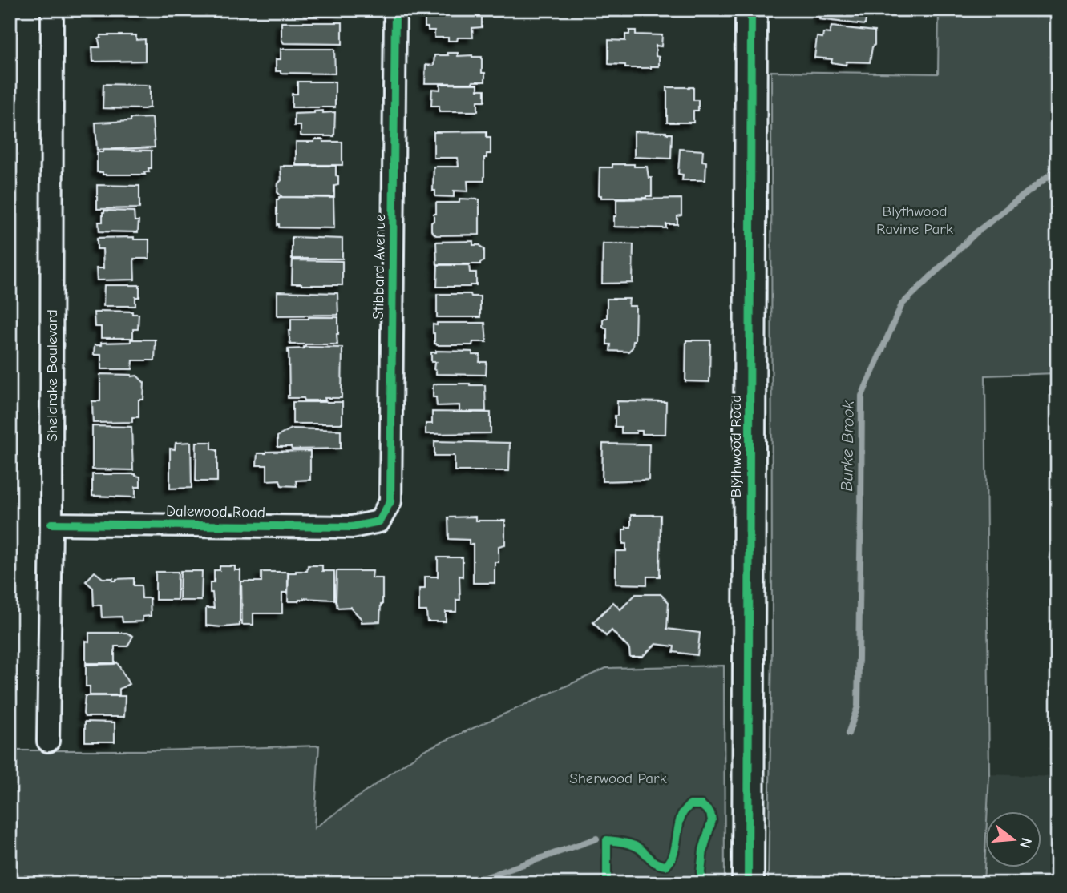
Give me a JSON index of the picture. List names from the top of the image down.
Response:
{
  "streets": {
    "street": [
      "Stibbard Avenue",
      "Sheldrake Boulevard",
      "Blythwood Road",
      "Dalewood Road"
    ]
  },
  "crossings": [
    ["Stibbard Avenue", "Dalewood Road"],
    ["Sheldrake Boulevard", "Dalewood Road"]
  ],
  "water": ["Burke Brook"],
  "parks": ["Blythwood Ravine Park", "Sherwood Park"],
  "north": "right"
}
